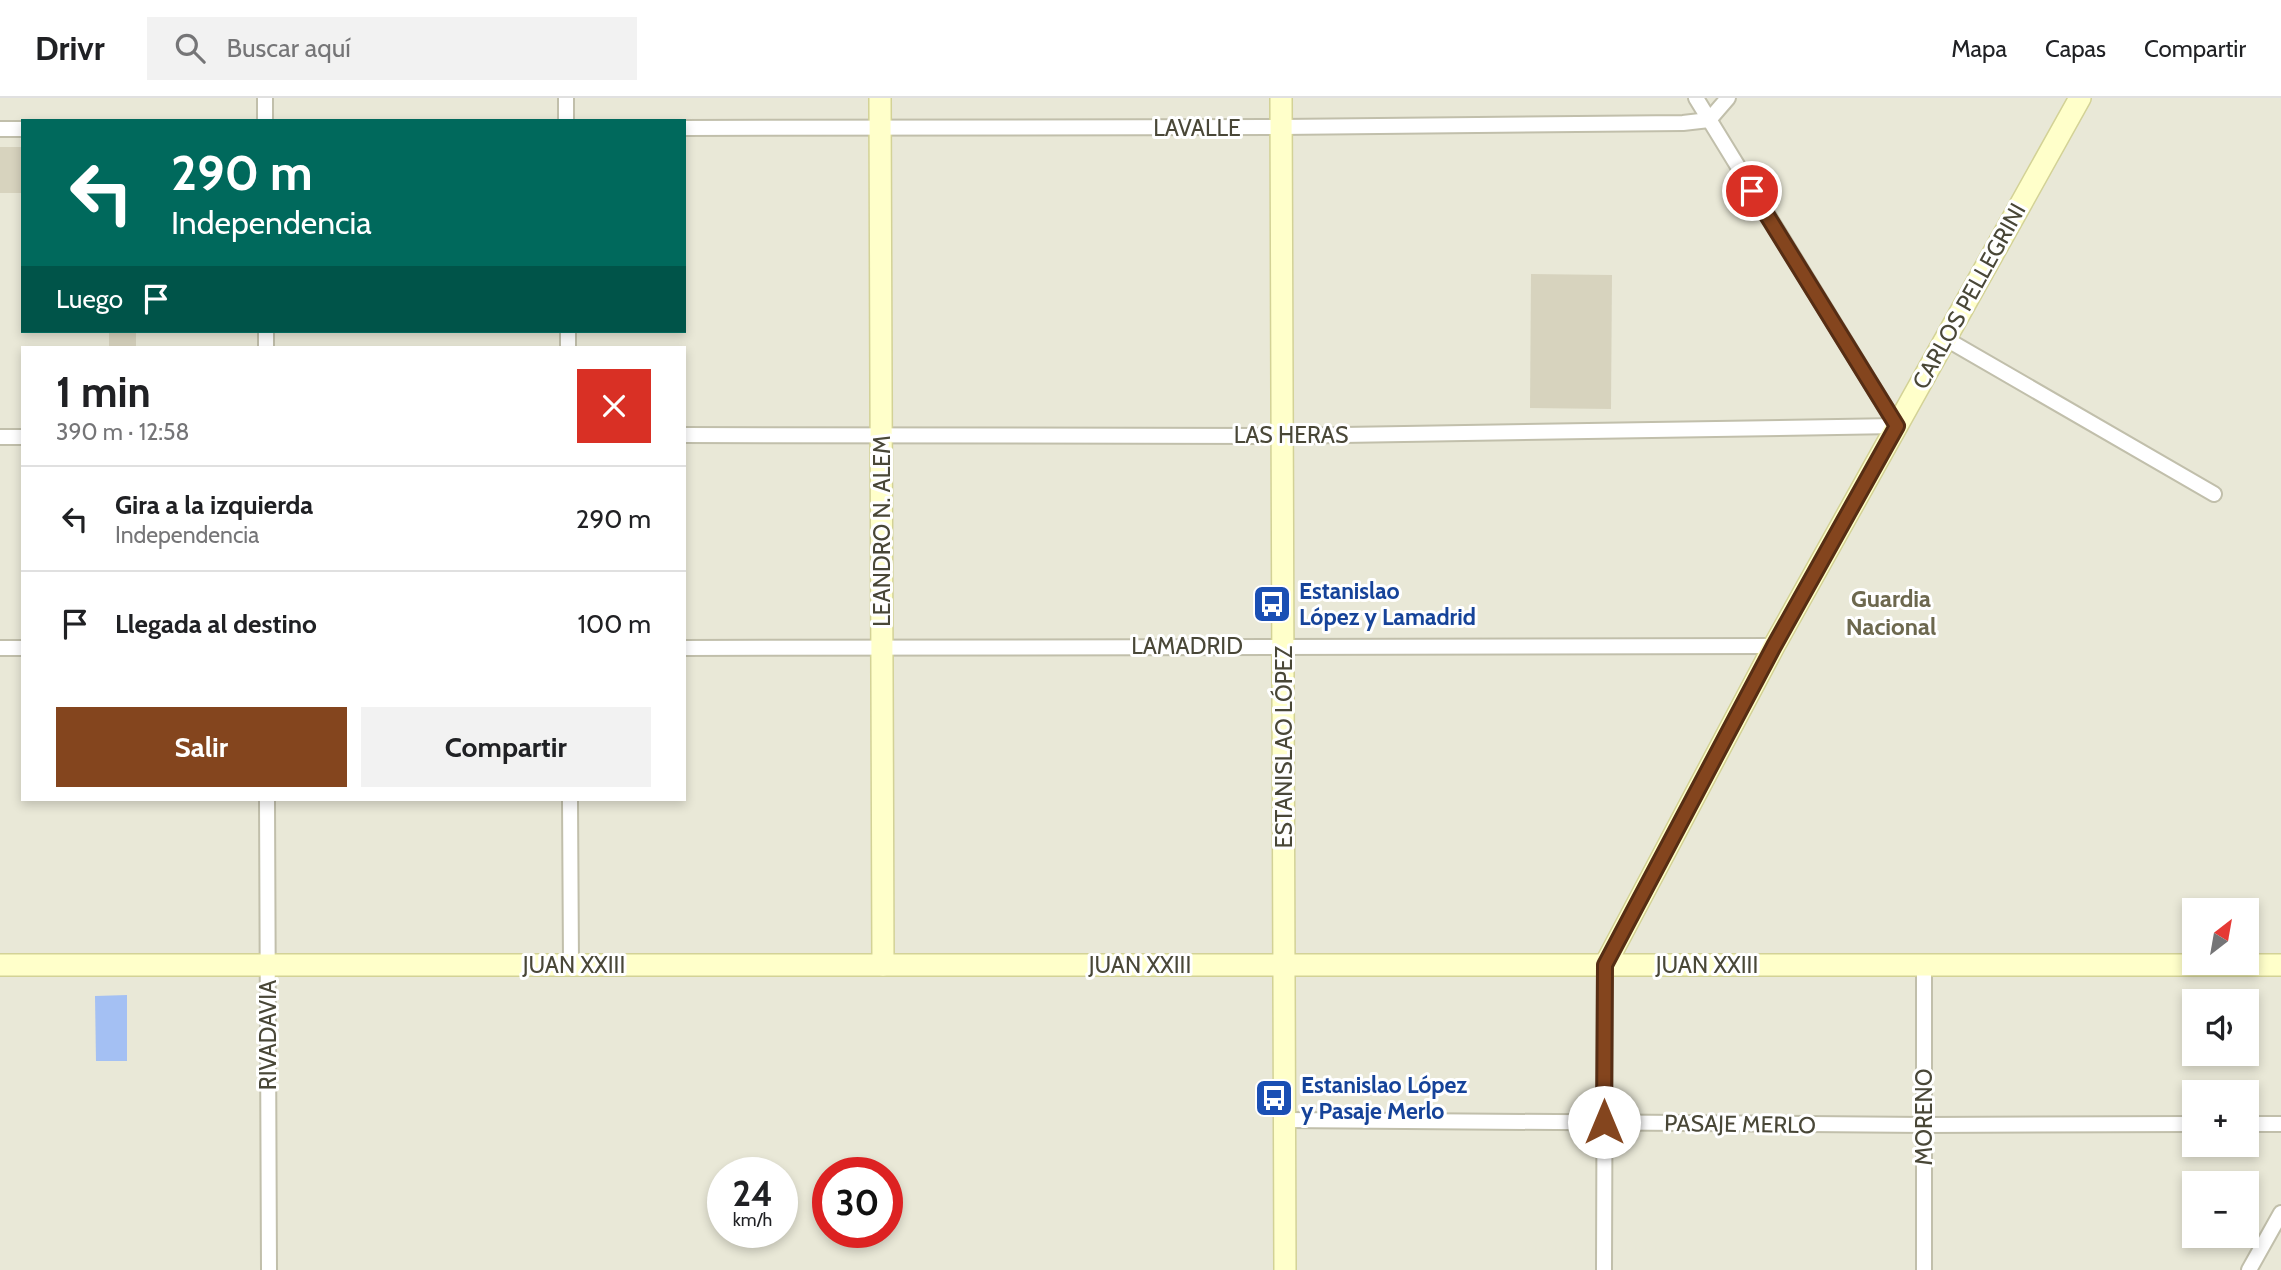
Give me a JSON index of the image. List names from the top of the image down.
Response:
{
  "streets": {
    "main road": [
      "CARLOS PELLEGRINI",
      "LEANDRO N. ALEM",
      "ESTANISLAO LÓPEZ",
      "JUAN XXIII"
    ],
    "street": [
      "LAVALLE",
      "LAS HERAS",
      "LAMADRID",
      "RIVADAVIA",
      "MORENO",
      "PASAJE MERLO"
    ]
  },
  "crossings": [
    ["LAVALLE", "LEANDRO N. ALEM"],
    ["LAVALLE", "ESTANISLAO LÓPEZ"],
    ["CARLOS PELLEGRINI", "LAS HERAS"],
    ["CARLOS PELLEGRINI", "LAMADRID"],
    ["CARLOS PELLEGRINI", "JUAN XXIII"],
    ["CARLOS PELLEGRINI", "PASAJE MERLO"],
    ["LAS HERAS", "LEANDRO N. ALEM"],
    ["LAS HERAS", "ESTANISLAO LÓPEZ"],
    ["LEANDRO N. ALEM", "LAMADRID"],
    ["LEANDRO N. ALEM", "JUAN XXIII"],
    ["LAMADRID", "ESTANISLAO LÓPEZ"],
    ["ESTANISLAO LÓPEZ", "JUAN XXIII"],
    ["ESTANISLAO LÓPEZ", "PASAJE MERLO"],
    ["JUAN XXIII", "RIVADAVIA"],
    ["JUAN XXIII", "MORENO"],
    ["MORENO", "PASAJE MERLO"]
  ],
  "districts": ["Guardia Nacional"],
  "places": {
    "bus stop": ["Estanislao López y Lamadrid", "Estanislao López y Pasaje Merlo"]
  },
  "north": "top right",
  "page": {
    "header": "Drivr",
    "search": "Buscar aquí",
    "nav": ["Mapa", "Capas", "Compartir"],
    "turn": ["290 m", "Independencia"],
    "then": "Luego",
    "heading": ["1 min", "390 m · 12:58"],
    "list": [
      {
        "name": "Gira a la izquierda",
        "note": "Independencia",
        "value": "290 m"
      },
      {
        "name": "Llegada al destino",
        "value": "100 m"
      }
    ],
    "buttons": ["Salir", "Compartir"],
    "map_buttons": ["+", "−"],
    "speed": "24 km/h",
    "limit": "30"
  }
}
